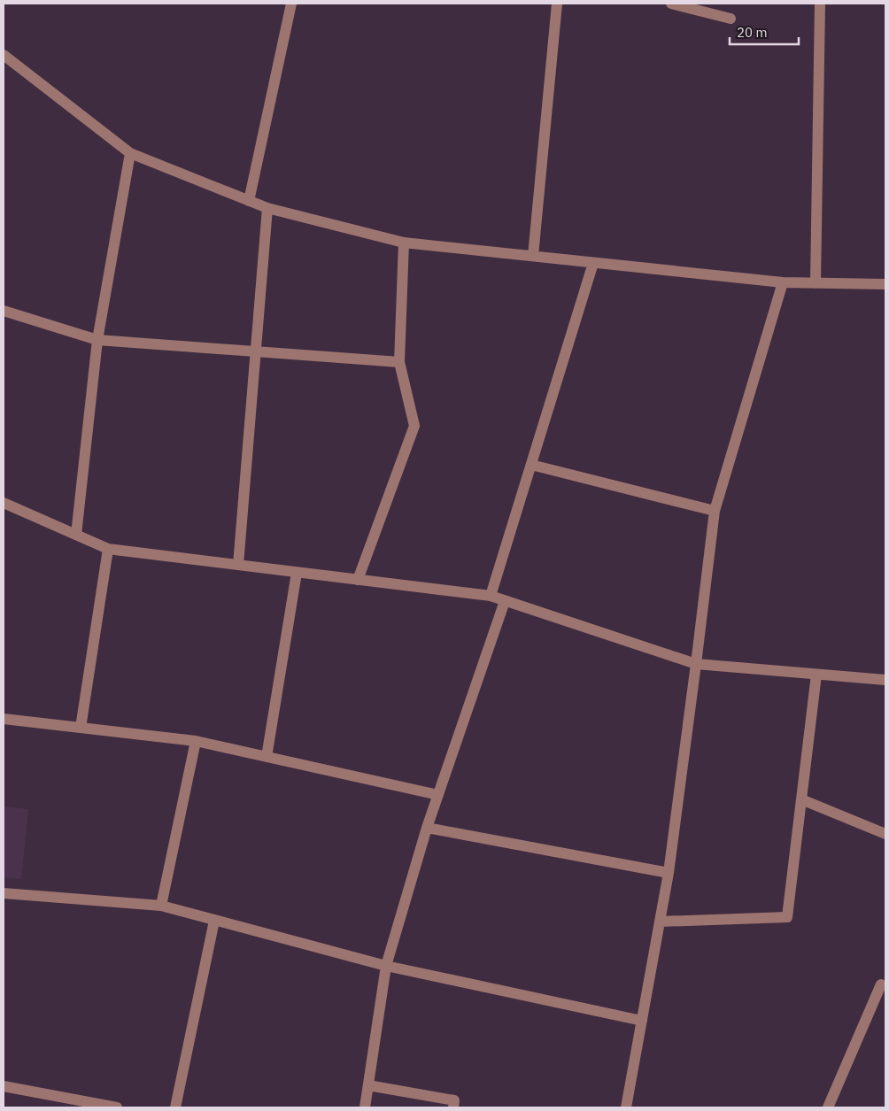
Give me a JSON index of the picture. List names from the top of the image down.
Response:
{
  "scale_bar": "20 m"
}
